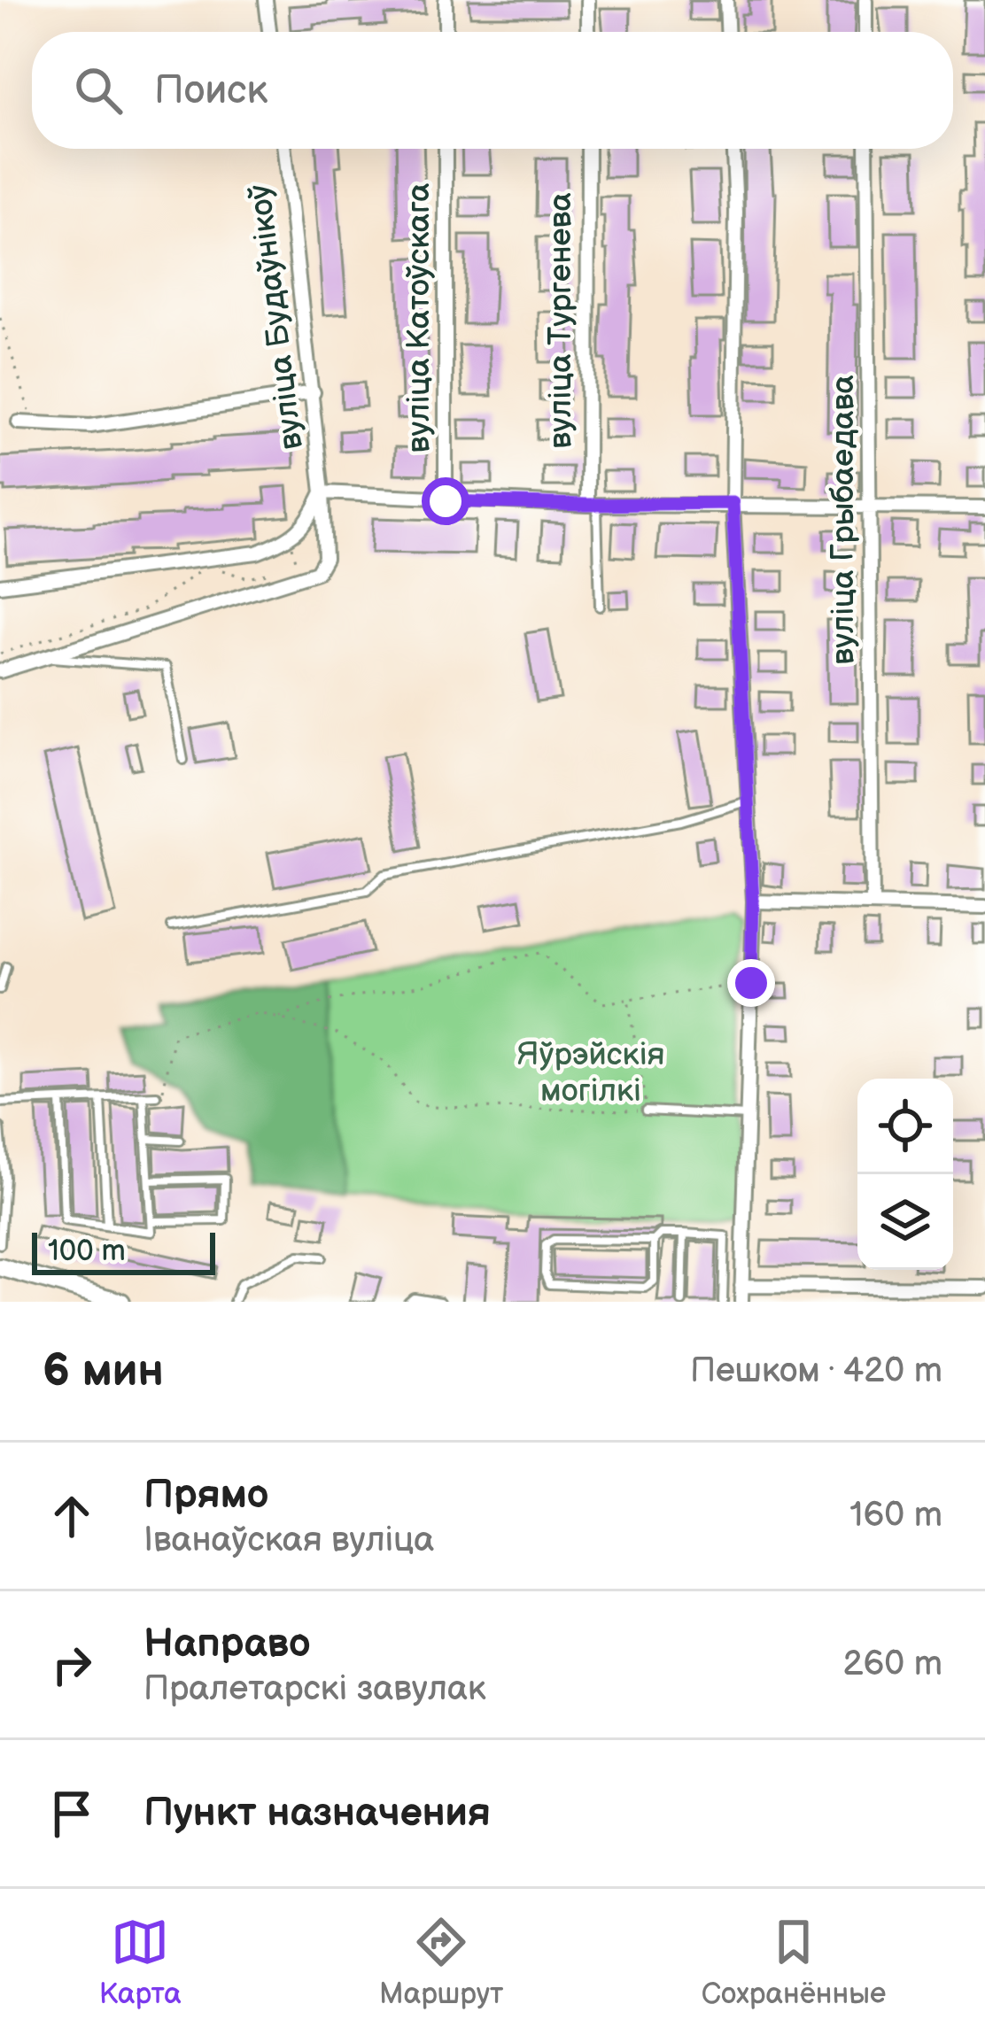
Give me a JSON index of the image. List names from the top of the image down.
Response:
{
  "streets": {
    "street": [
      "вуліца Будаўнікоў",
      "вуліца Катоўскага",
      "вуліца Тургенева",
      "вуліца Грыбаедава"
    ]
  },
  "parks": ["Яўрэйскія могілкі"],
  "scale_bar": "100 m",
  "page": {
    "search": "Поиск",
    "scale": "100 m",
    "heading": ["6 мин", "Пешком · 420 m"],
    "list": [
      ["Прямо", "Іванаўская вуліца", "160 m"],
      ["Направо", "Пралетарскі завулак", "260 m"],
      "Пункт назначения"
    ],
    "nav": ["Карта", "Маршрут", "Сохранённые"]
  }
}
